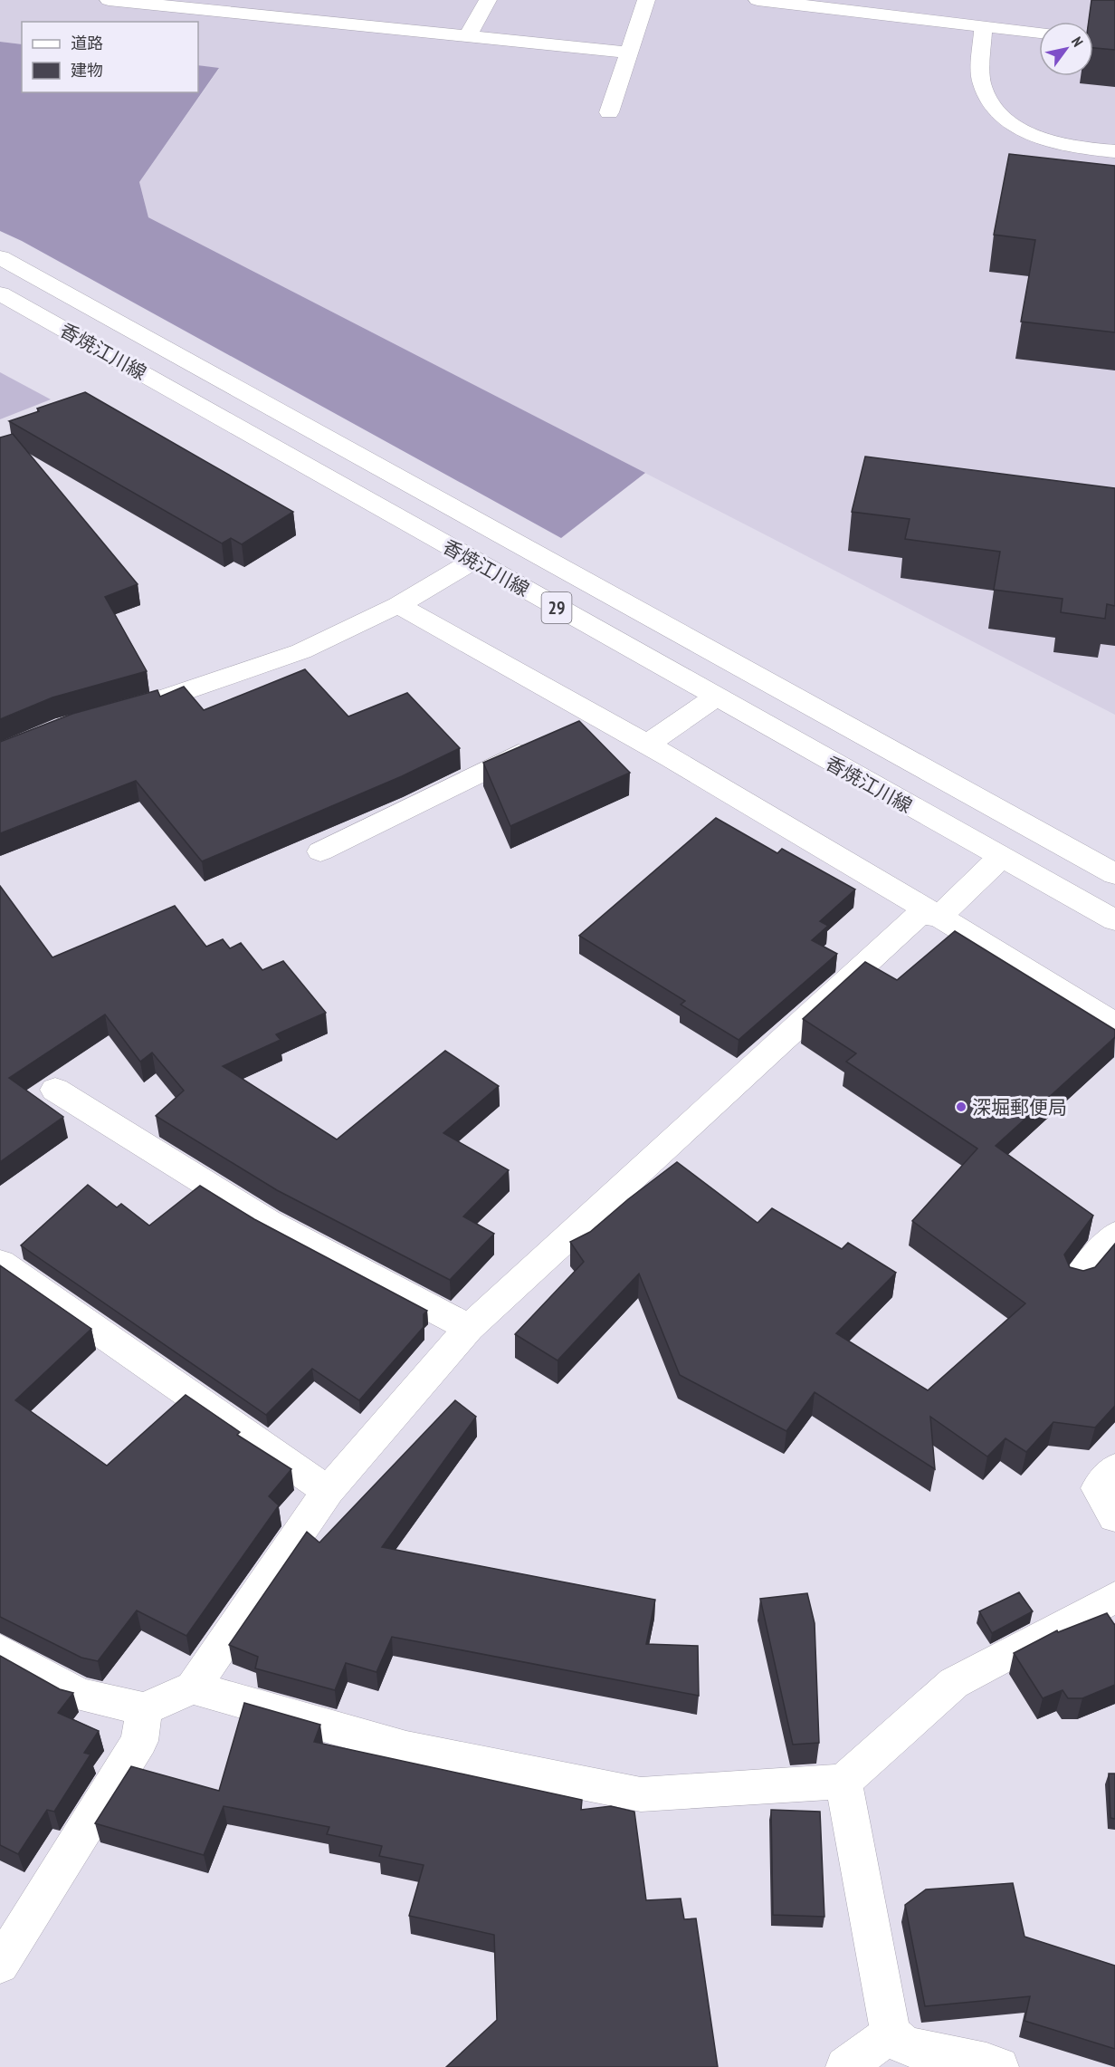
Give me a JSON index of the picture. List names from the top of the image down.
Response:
{
  "streets": {
    "street": ["香焼江川線", "29"]
  },
  "places": ["深堀郵便局"],
  "legend": ["道路", "建物"],
  "north": "top right"
}
